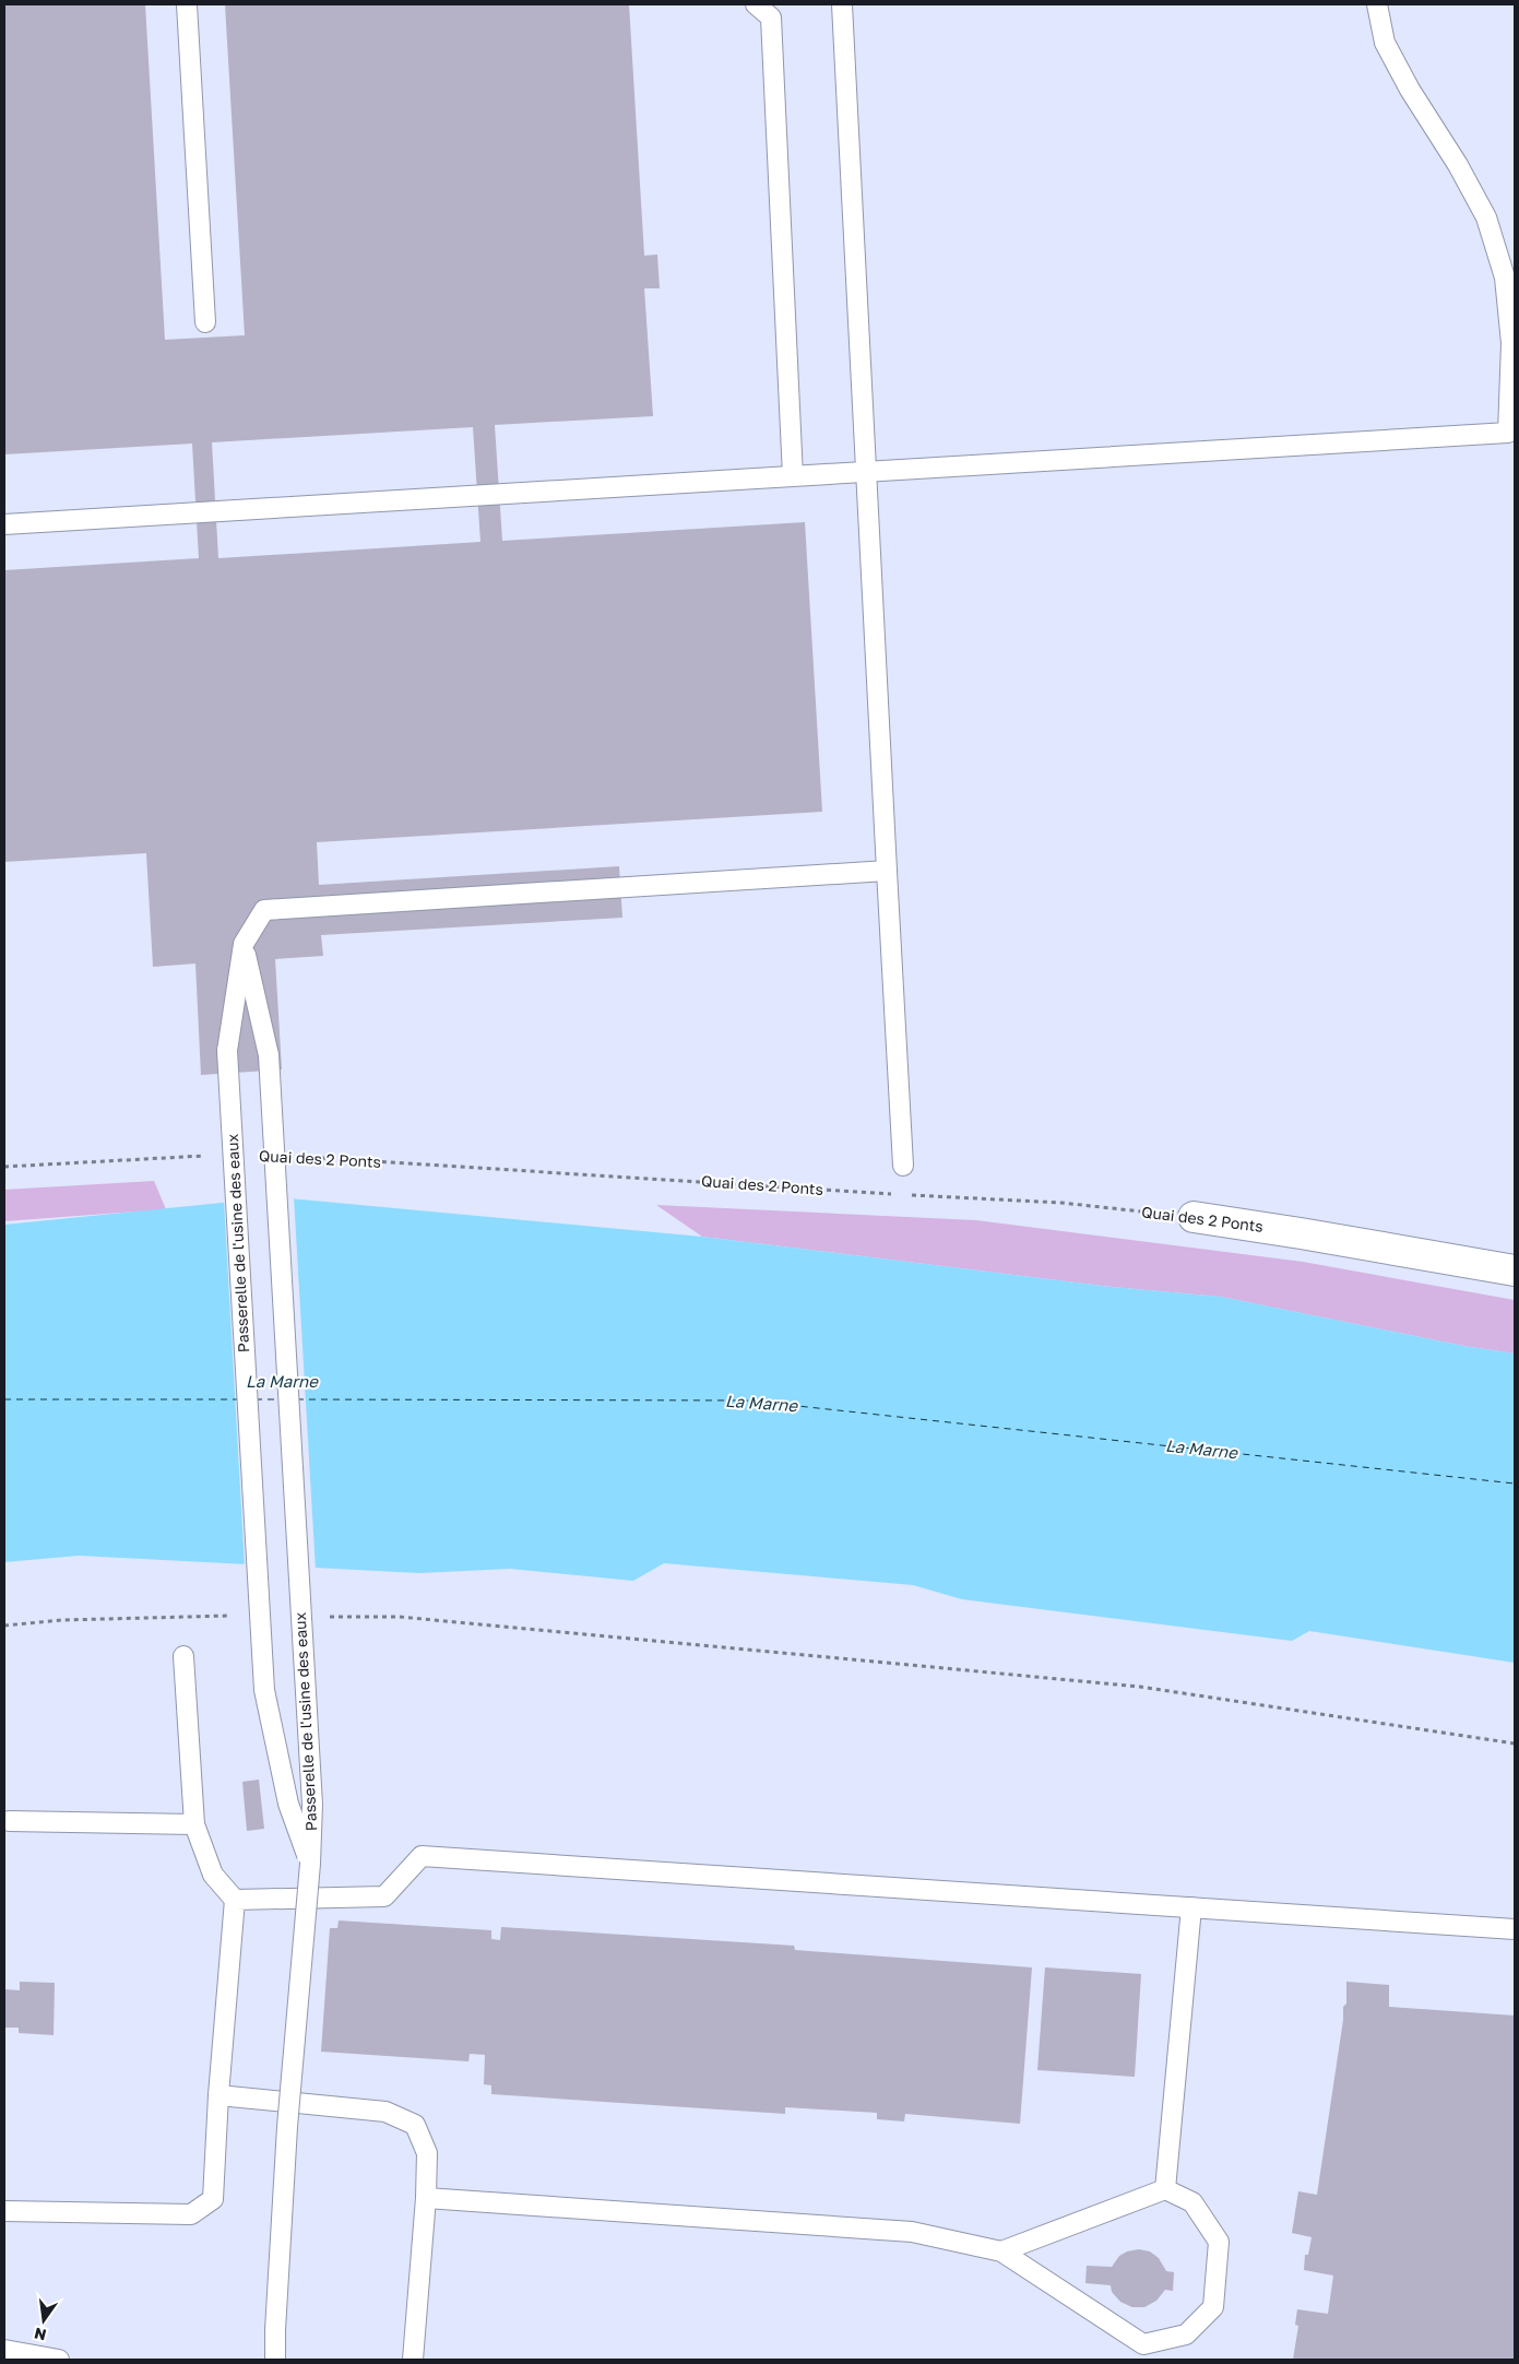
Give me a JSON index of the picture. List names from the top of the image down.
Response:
{
  "streets": {
    "street": ["Quai des 2 Ponts"],
    "lane": ["Passerelle de l'usine des eaux"]
  },
  "water": ["La Marne"],
  "north": "bottom"
}
